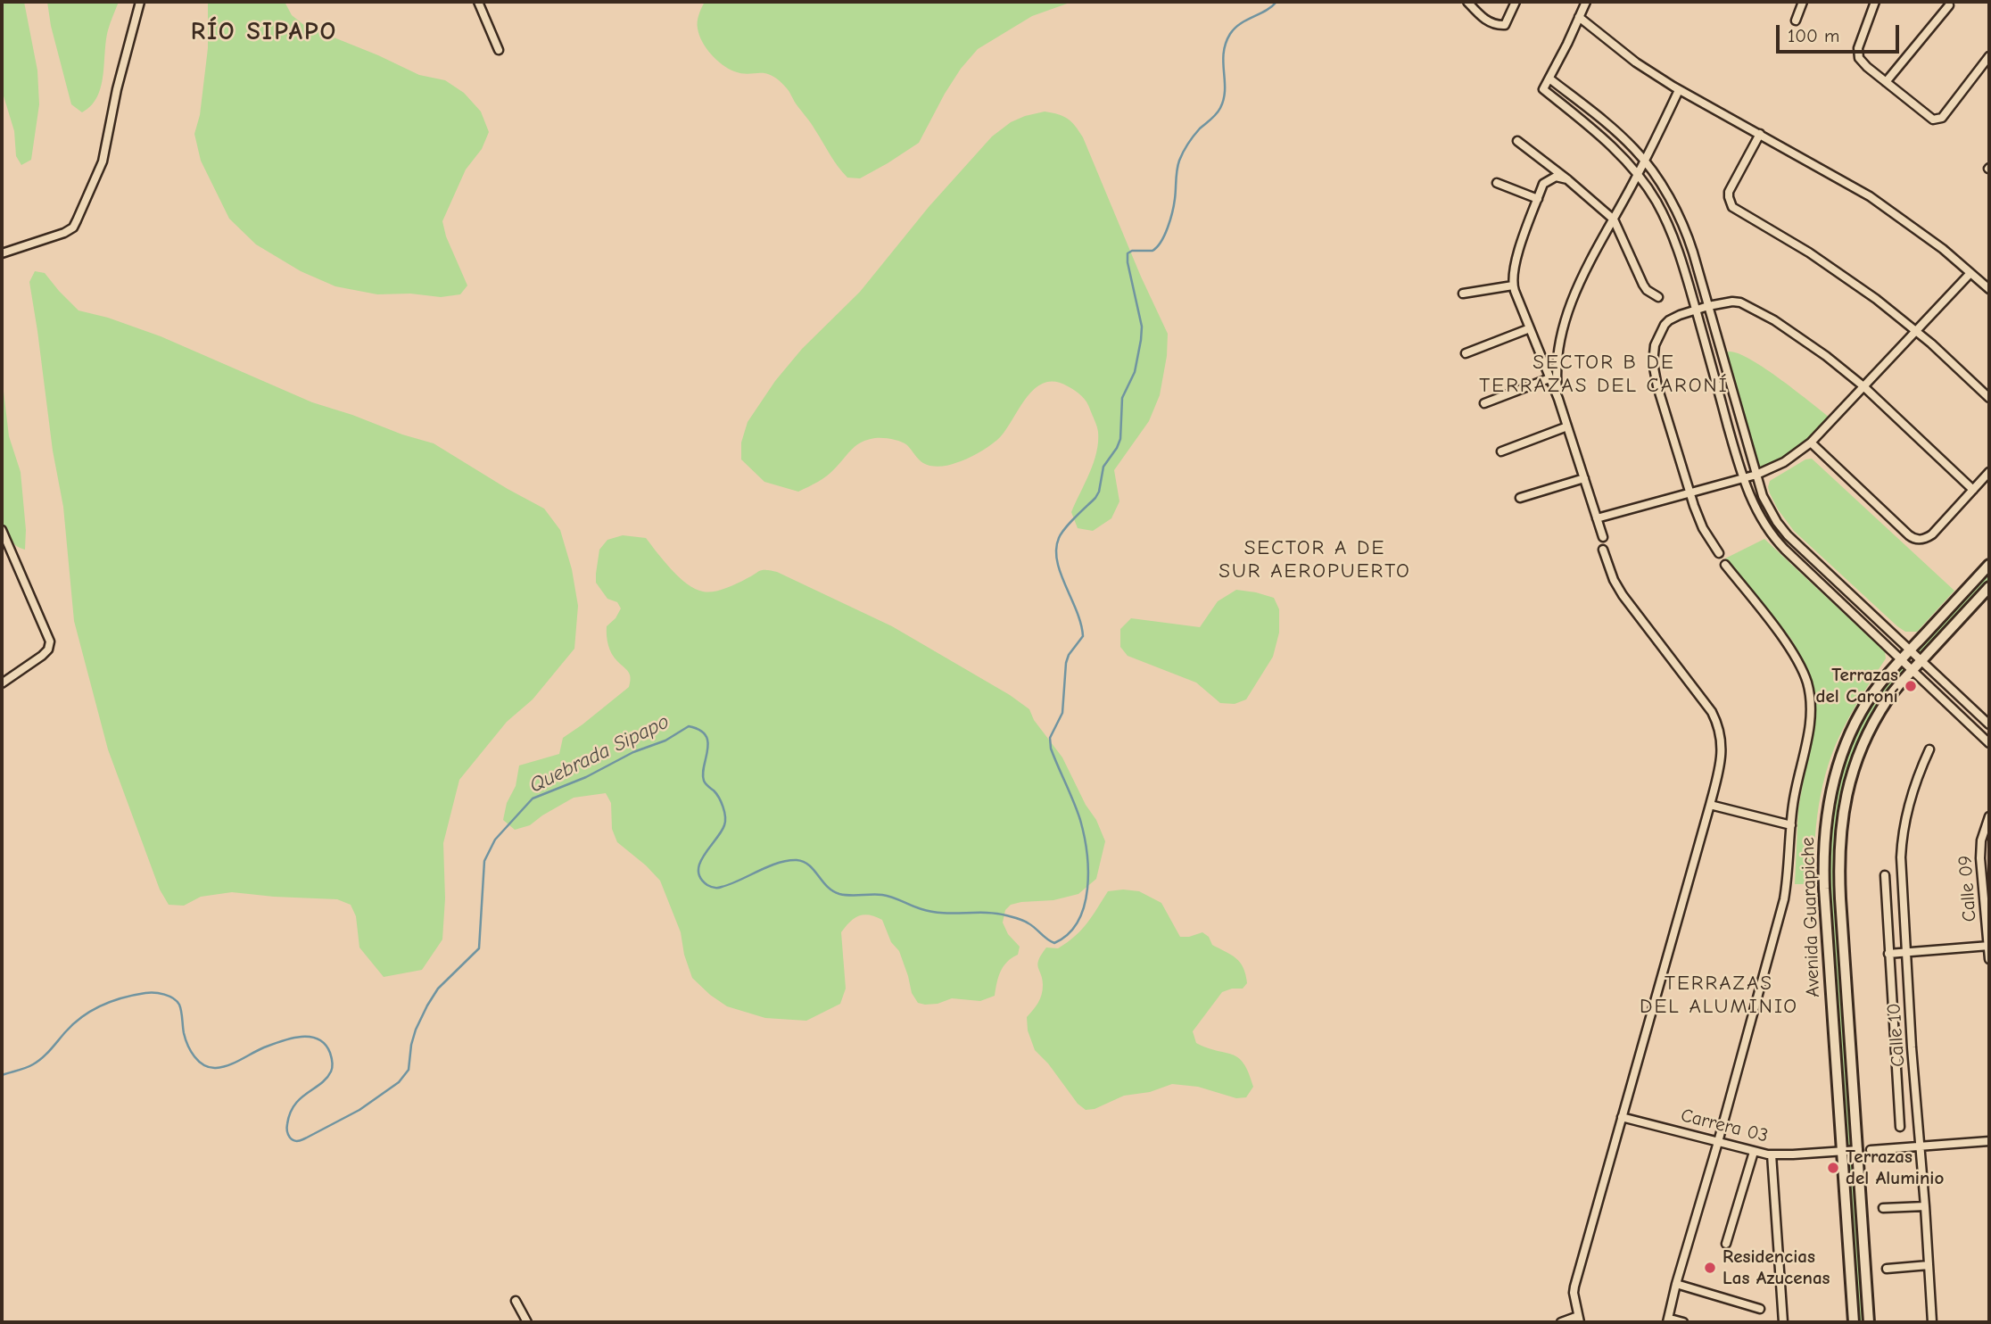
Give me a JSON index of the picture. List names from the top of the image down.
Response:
{
  "streets": {
    "street": [
      "Calle 09",
      "Avenida Guarapiche",
      "Calle 10",
      "Carrera 03"
    ]
  },
  "crossings": [
    ["Avenida Guarapiche", "Carrera 03"]
  ],
  "districts": [
    "RÍO SIPAPO",
    "SECTOR B DE TERRAZAS DEL CARONÍ",
    "SECTOR A DE SUR AEROPUERTO",
    "TERRAZAS DEL ALUMINIO"
  ],
  "water": ["Quebrada Sipapo"],
  "places": ["Terrazas del Caroní", "Terrazas del Aluminio", "Residencias Las Azucenas"],
  "scale_bar": "100 m"
}
